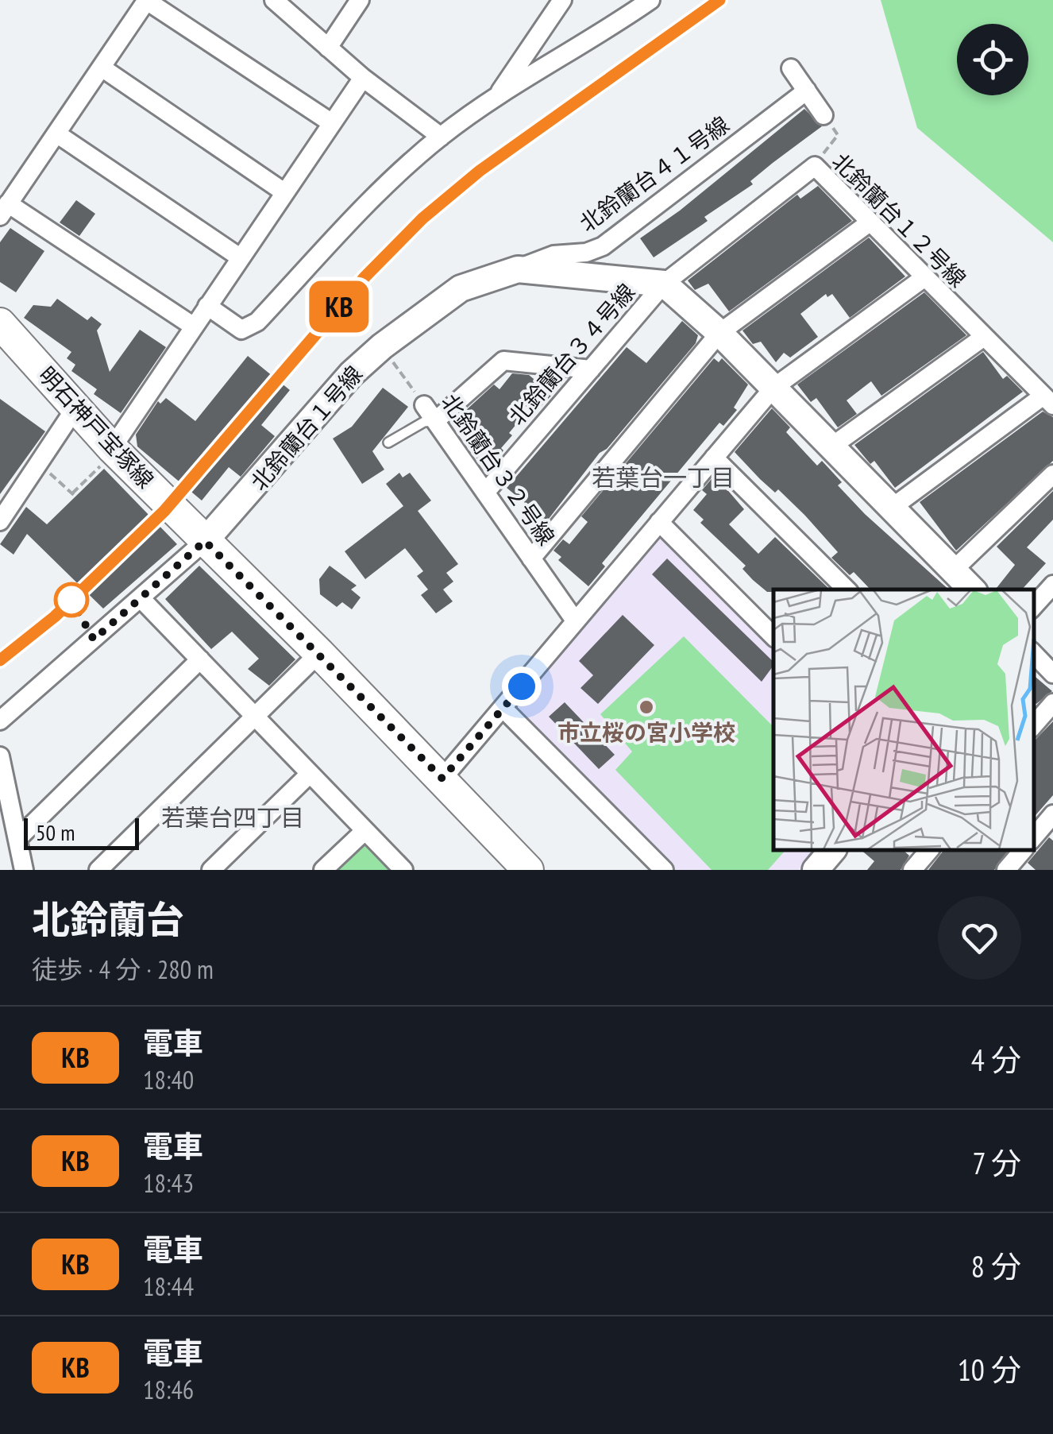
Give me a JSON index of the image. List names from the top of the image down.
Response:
{
  "streets": {
    "main road": ["明石神戸宝塚線"],
    "street": [
      "北鈴蘭台４１号線",
      "北鈴蘭台１２号線",
      "北鈴蘭台３４号線",
      "北鈴蘭台１号線",
      "北鈴蘭台３２号線"
    ]
  },
  "crossings": [
    ["北鈴蘭台４１号線", "北鈴蘭台１号線"],
    ["北鈴蘭台１２号線", "北鈴蘭台３４号線"],
    ["北鈴蘭台１２号線", "北鈴蘭台１号線"],
    ["北鈴蘭台３４号線", "北鈴蘭台１号線"],
    ["北鈴蘭台３４号線", "北鈴蘭台３２号線"],
    ["明石神戸宝塚線", "北鈴蘭台１号線"],
    ["北鈴蘭台１号線", "北鈴蘭台３２号線"]
  ],
  "districts": ["若葉台一丁目", "若葉台四丁目"],
  "places": ["市立桜の宮小学校"],
  "scale_bar": "50 m",
  "page": {
    "on_map": "KB",
    "scale": "50 m",
    "heading": ["北鈴蘭台", "徒歩 · 4 分 · 280 m"],
    "list": [
      {
        "mark": "KB",
        "name": "電車",
        "note": "18:40",
        "value": "4 分"
      },
      {
        "mark": "KB",
        "name": "電車",
        "note": "18:43",
        "value": "7 分"
      },
      {
        "mark": "KB",
        "name": "電車",
        "note": "18:44",
        "value": "8 分"
      },
      {
        "mark": "KB",
        "name": "電車",
        "note": "18:46",
        "value": "10 分"
      }
    ]
  }
}
